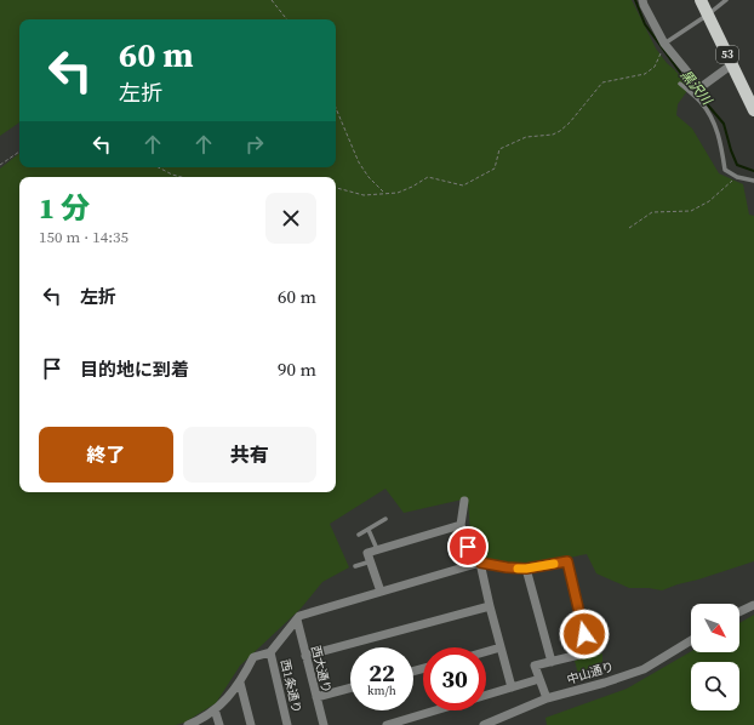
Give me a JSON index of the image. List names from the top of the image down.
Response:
{
  "streets": {
    "main road": ["53"],
    "street": ["西大通り", "中山通り", "西1条通り"]
  },
  "water": ["黒沢川"],
  "north": "bottom right",
  "page": {
    "turn": ["60 m", "左折"],
    "heading": ["1 分", "150 m · 14:35"],
    "list": [
      {
        "name": "左折",
        "value": "60 m"
      },
      {
        "name": "目的地に到着",
        "value": "90 m"
      }
    ],
    "buttons": ["終了", "共有"],
    "speed": "22 km/h",
    "limit": "30"
  }
}
